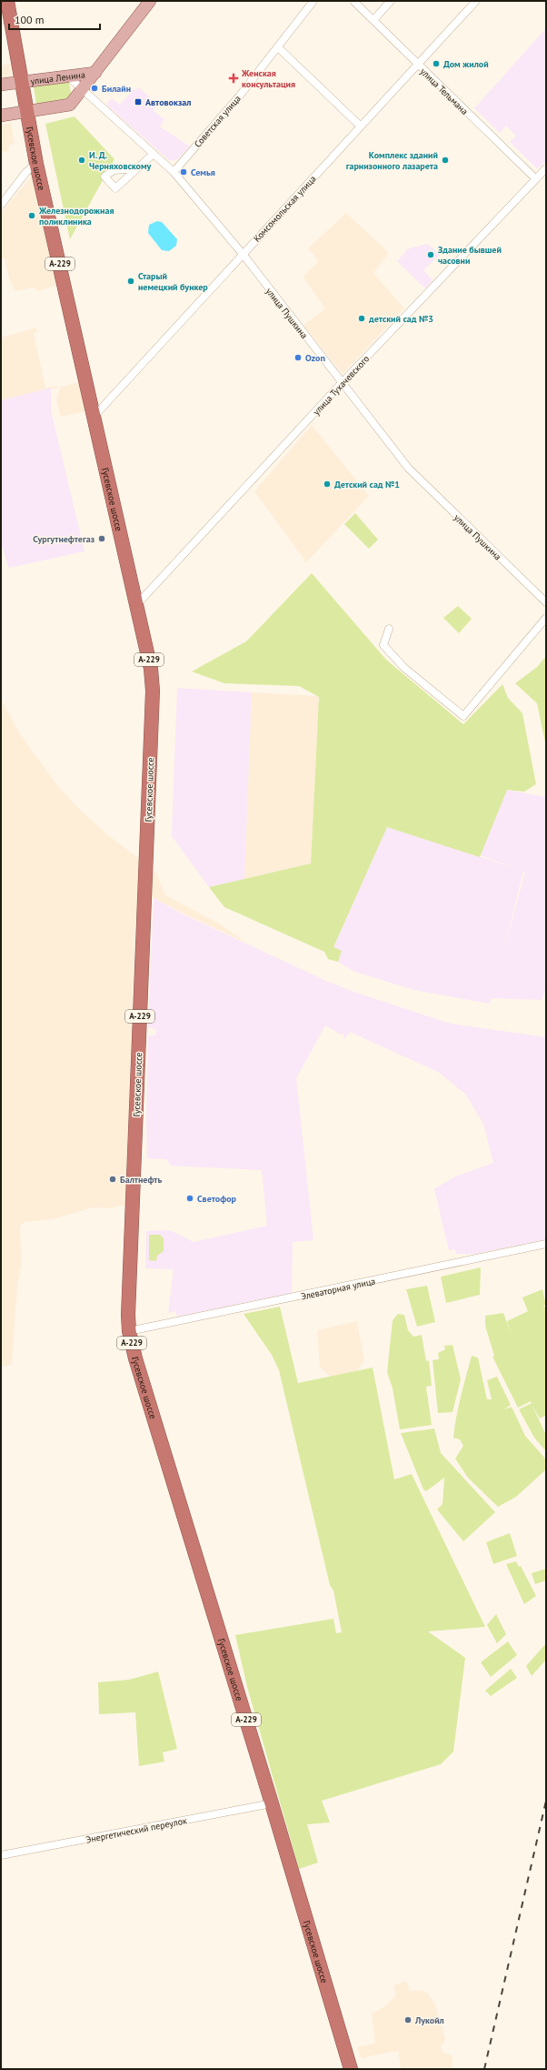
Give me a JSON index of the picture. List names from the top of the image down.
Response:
{
  "streets": {
    "highway": ["Гусевское шоссе", "А-229"],
    "main road": ["улица Ленина"],
    "street": [
      "улица Тельмана",
      "Советская улица",
      "Комсомольская улица",
      "улица Пушкина",
      "улица Тухачевского",
      "Элеваторная улица",
      "Энергетический переулок"
    ]
  },
  "crossings": [
    ["улица Ленина", "Гусевское шоссе"],
    ["улица Ленина", "улица Пушкина"],
    ["улица Тельмана", "Комсомольская улица"],
    ["улица Тельмана", "улица Тухачевского"],
    ["Советская улица", "улица Пушкина"],
    ["Гусевское шоссе", "Комсомольская улица"],
    ["Гусевское шоссе", "улица Тухачевского"],
    ["Гусевское шоссе", "Элеваторная улица"],
    ["Гусевское шоссе", "Энергетический переулок"],
    ["Комсомольская улица", "улица Пушкина"],
    ["улица Пушкина", "улица Тухачевского"]
  ],
  "places": {
    "other": [
      "Дом жилой",
      "Билайн",
      "И. Д. Черняховскому",
      "Комплекс зданий гарнизонного лазарета",
      "Семья",
      "Железнодорожная поликлиника",
      "Здание бывшей часовни",
      "Старый немецкий бункер",
      "детский сад №3",
      "Ozon",
      "Детский сад №1",
      "Сургутнефтегаз",
      "Балтнефть",
      "Светофор",
      "Лукойл"
    ],
    "health": ["Женская консультация"],
    "transit": ["Автовокзал"]
  },
  "scale_bar": "100 m"
}
